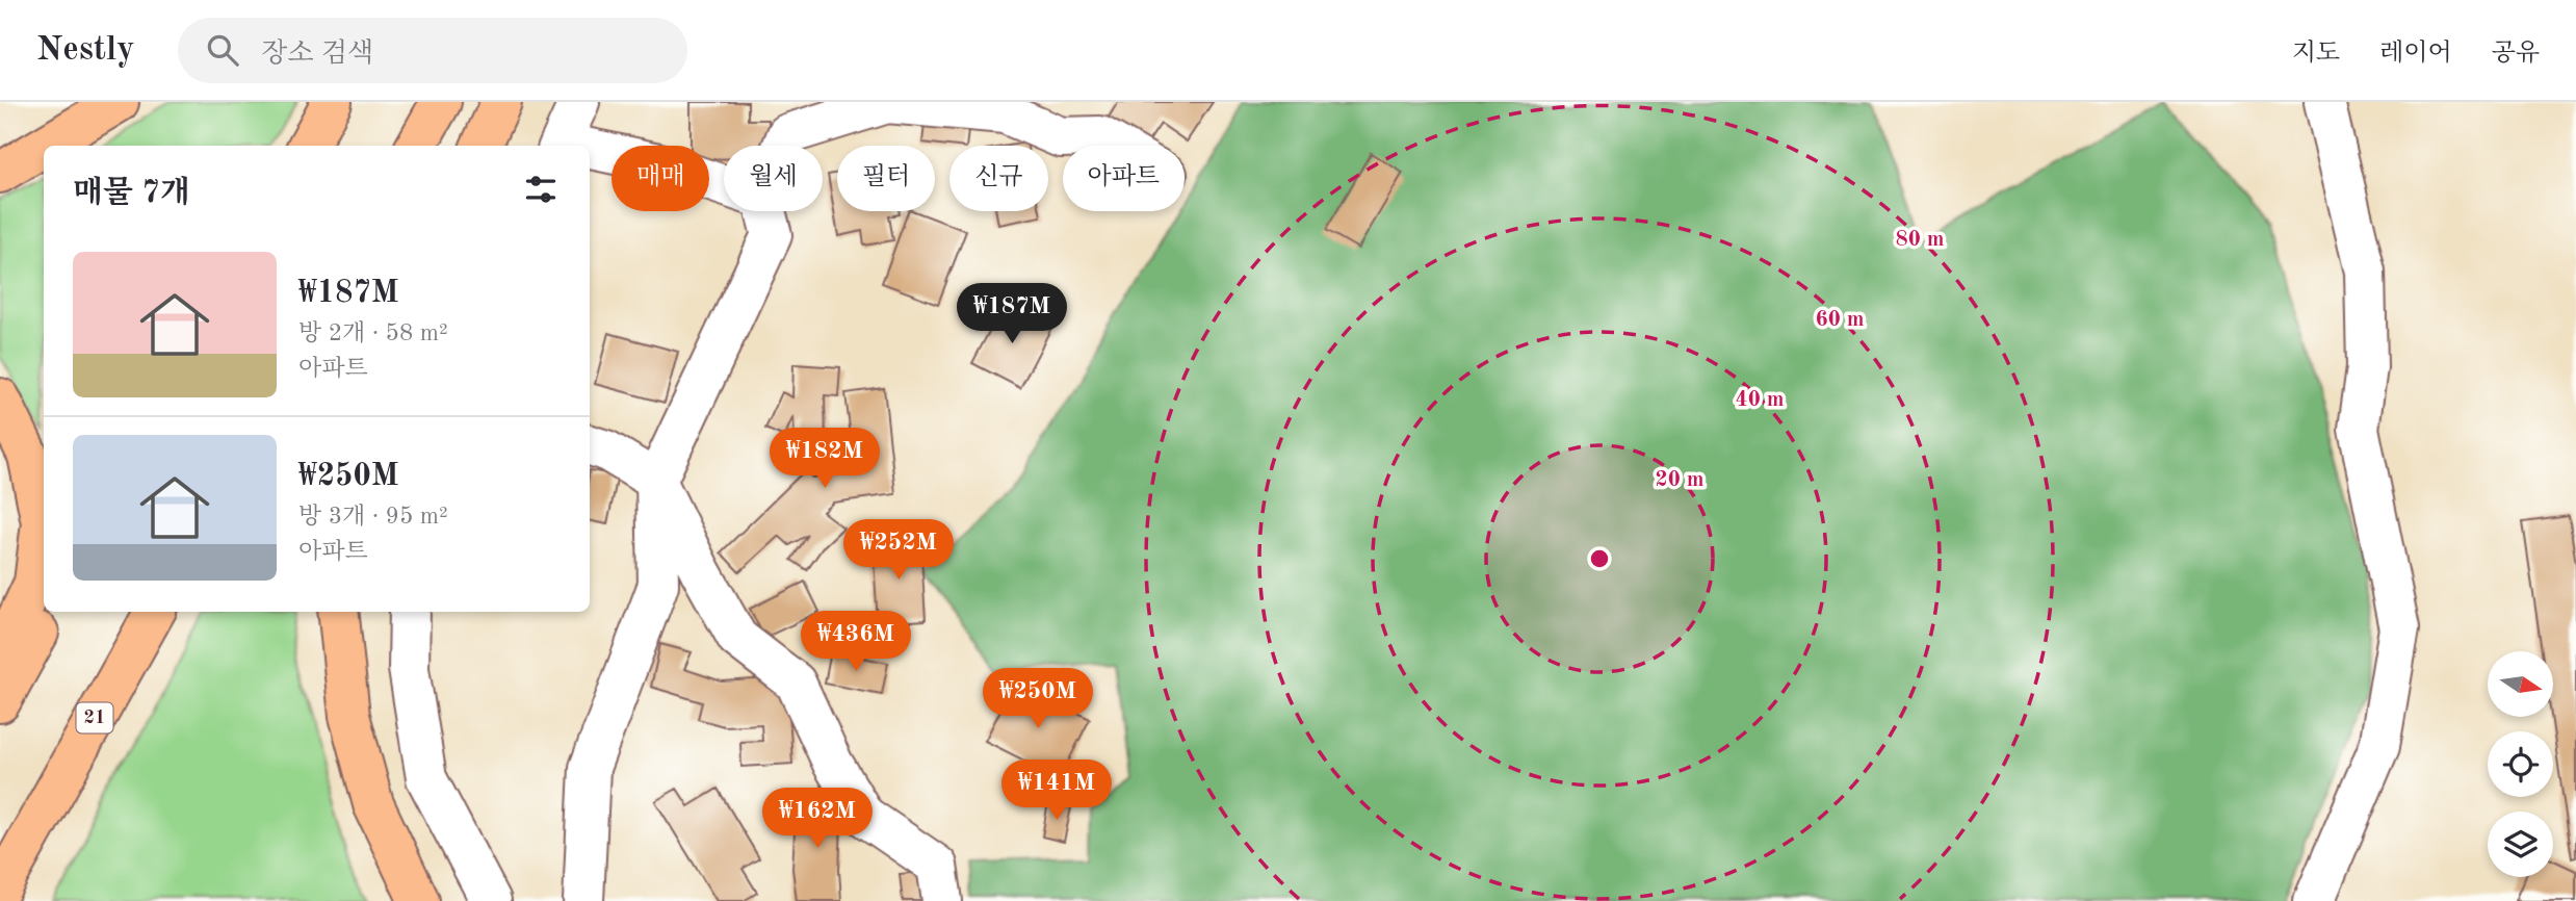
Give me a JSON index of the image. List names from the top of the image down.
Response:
{
  "streets": {
    "highway": ["21"]
  },
  "north": "right",
  "page": {
    "header": "Nestly",
    "search": "장소 검색",
    "nav": ["지도", "레이어", "공유"],
    "chip": [
      "매매",
      "월세",
      "필터",
      "신규",
      "아파트"
    ],
    "heading": "매물 7개",
    "list": [
      {
        "name": "₩187M",
        "note": "방 2개 · 58 m² · 아파트"
      },
      {
        "name": "₩250M",
        "note": "방 3개 · 95 m² · 아파트"
      }
    ],
    "price": [
      "₩187M",
      "₩182M",
      "₩252M",
      "₩436M",
      "₩250M",
      "₩141M",
      "₩162M"
    ]
  },
  "rings": [
    "80 m",
    "60 m",
    "40 m",
    "20 m"
  ]
}
